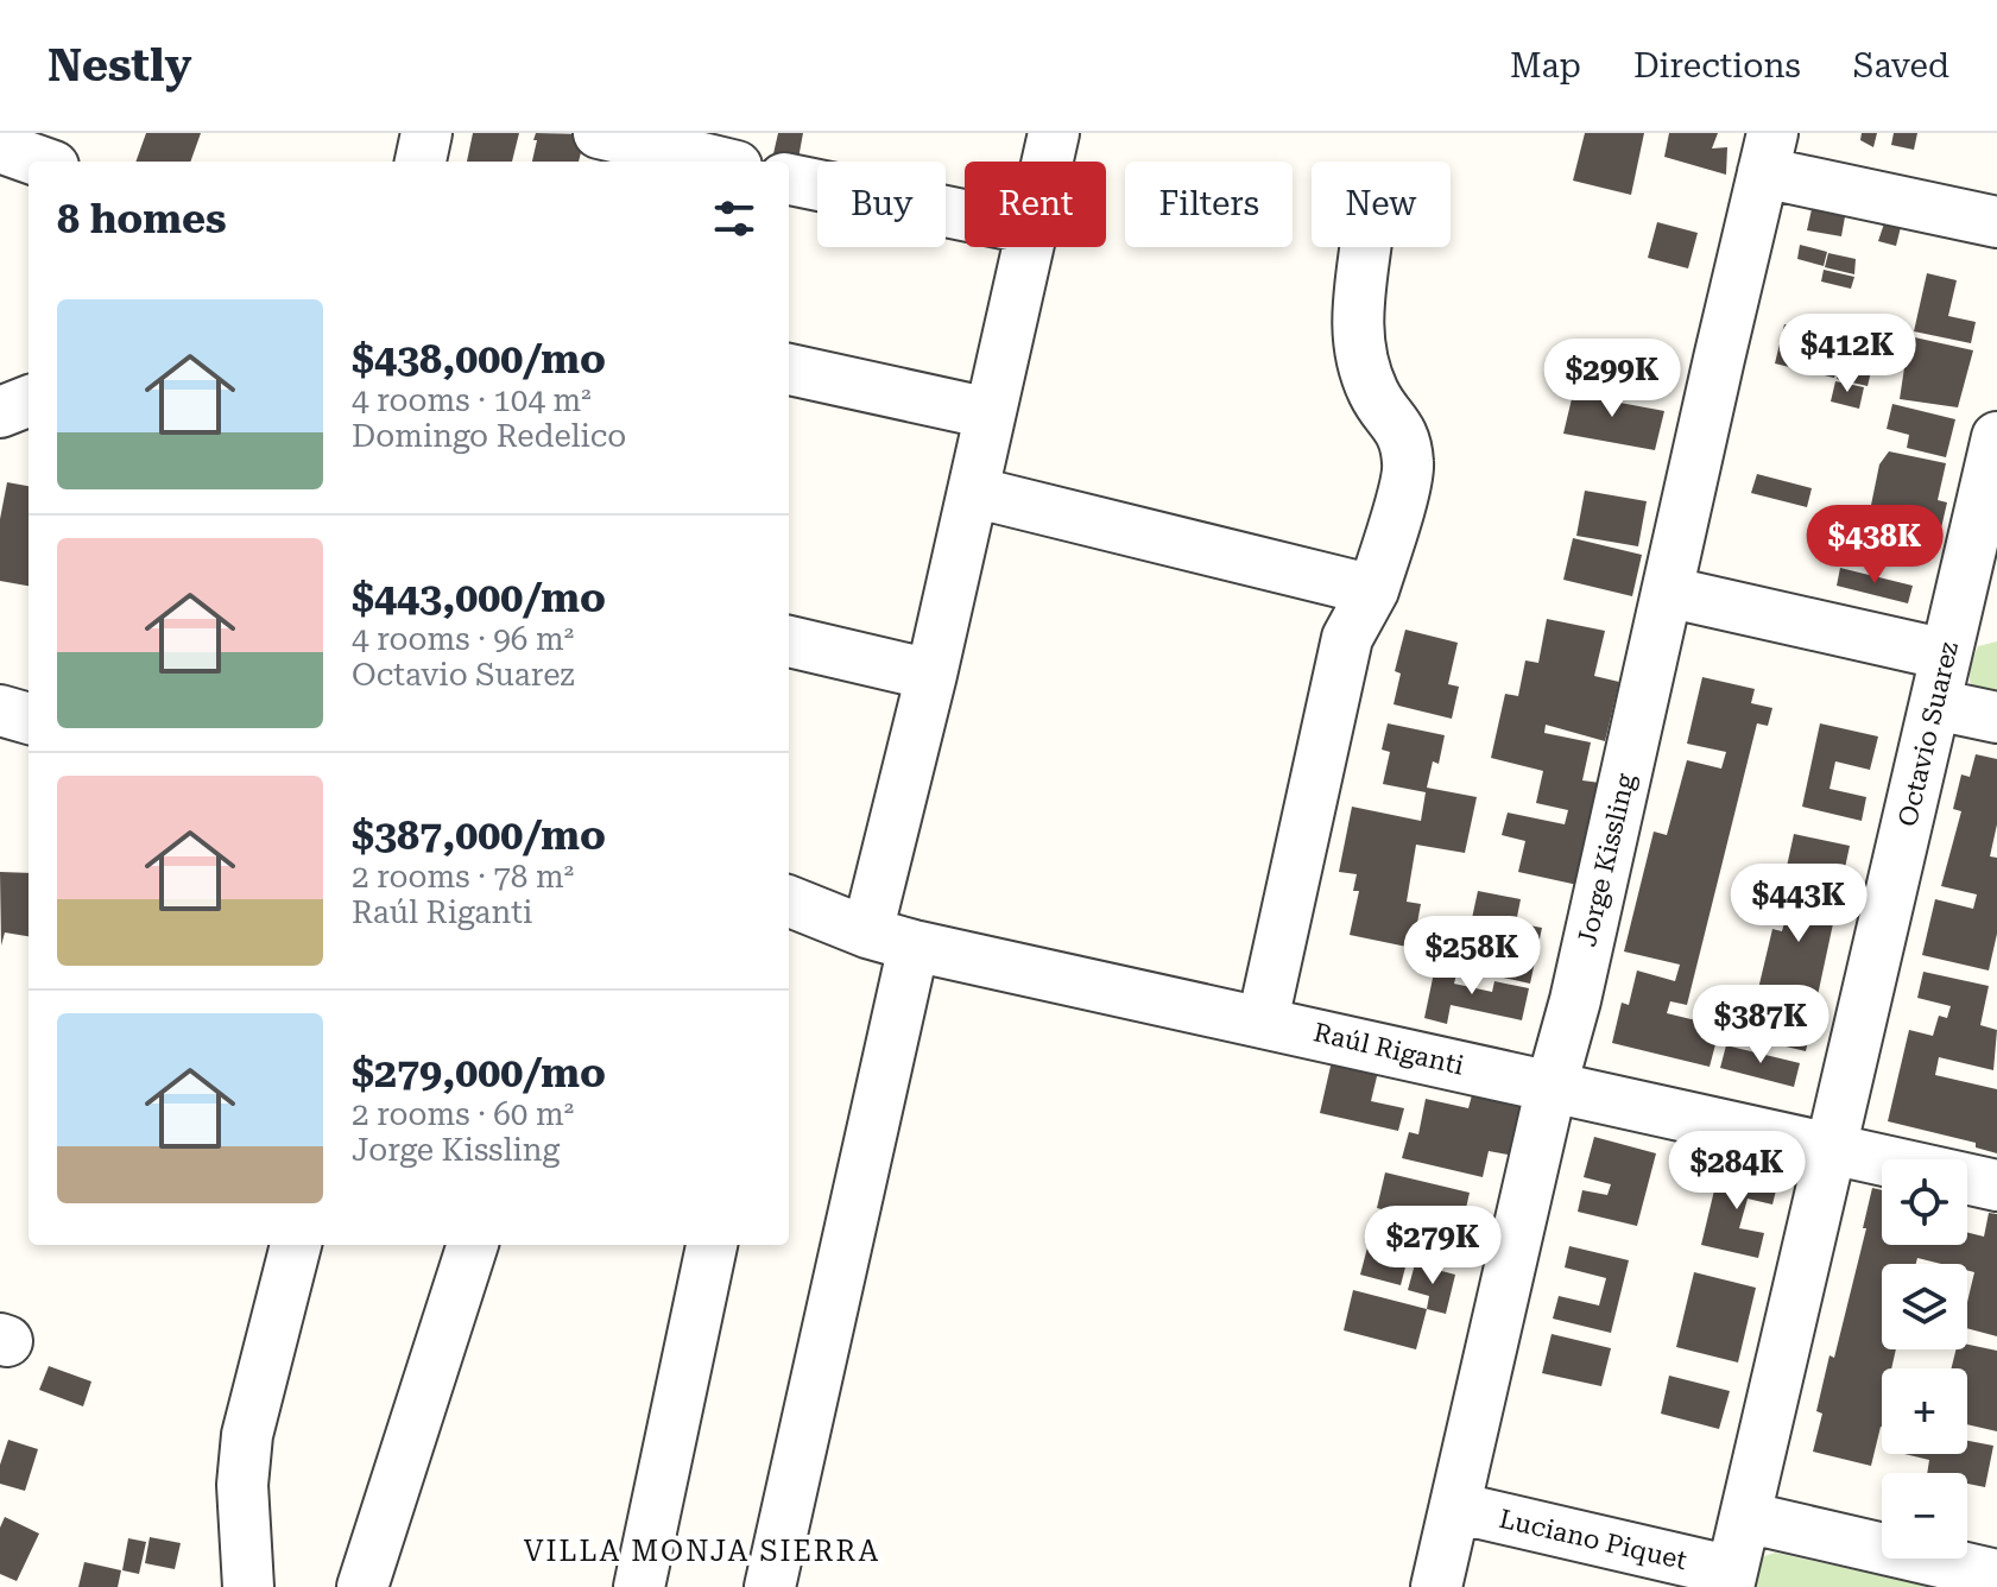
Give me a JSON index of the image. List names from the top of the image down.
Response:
{
  "streets": {
    "street": [
      "Octavio Suarez",
      "Jorge Kissling",
      "Raúl Riganti",
      "Luciano Piquet"
    ]
  },
  "crossings": [
    ["Octavio Suarez", "Raúl Riganti"],
    ["Octavio Suarez", "Luciano Piquet"],
    ["Jorge Kissling", "Raúl Riganti"],
    ["Jorge Kissling", "Luciano Piquet"]
  ],
  "districts": ["VILLA MONJA SIERRA"],
  "page": {
    "header": "Nestly",
    "nav": ["Map", "Directions", "Saved"],
    "chip": [
      "Buy",
      "Rent",
      "Filters",
      "New"
    ],
    "heading": "8 homes",
    "list": [
      {
        "name": "$438,000/mo",
        "note": "4 rooms · 104 m² · Domingo Redelico"
      },
      {
        "name": "$443,000/mo",
        "note": "4 rooms · 96 m² · Octavio Suarez"
      },
      {
        "name": "$387,000/mo",
        "note": "2 rooms · 78 m² · Raúl Riganti"
      },
      {
        "name": "$279,000/mo",
        "note": "2 rooms · 60 m² · Jorge Kissling"
      }
    ],
    "price": [
      "$412K",
      "$299K",
      "$438K",
      "$443K",
      "$258K",
      "$387K",
      "$284K",
      "$279K"
    ],
    "map_buttons": ["+", "−"]
  }
}
